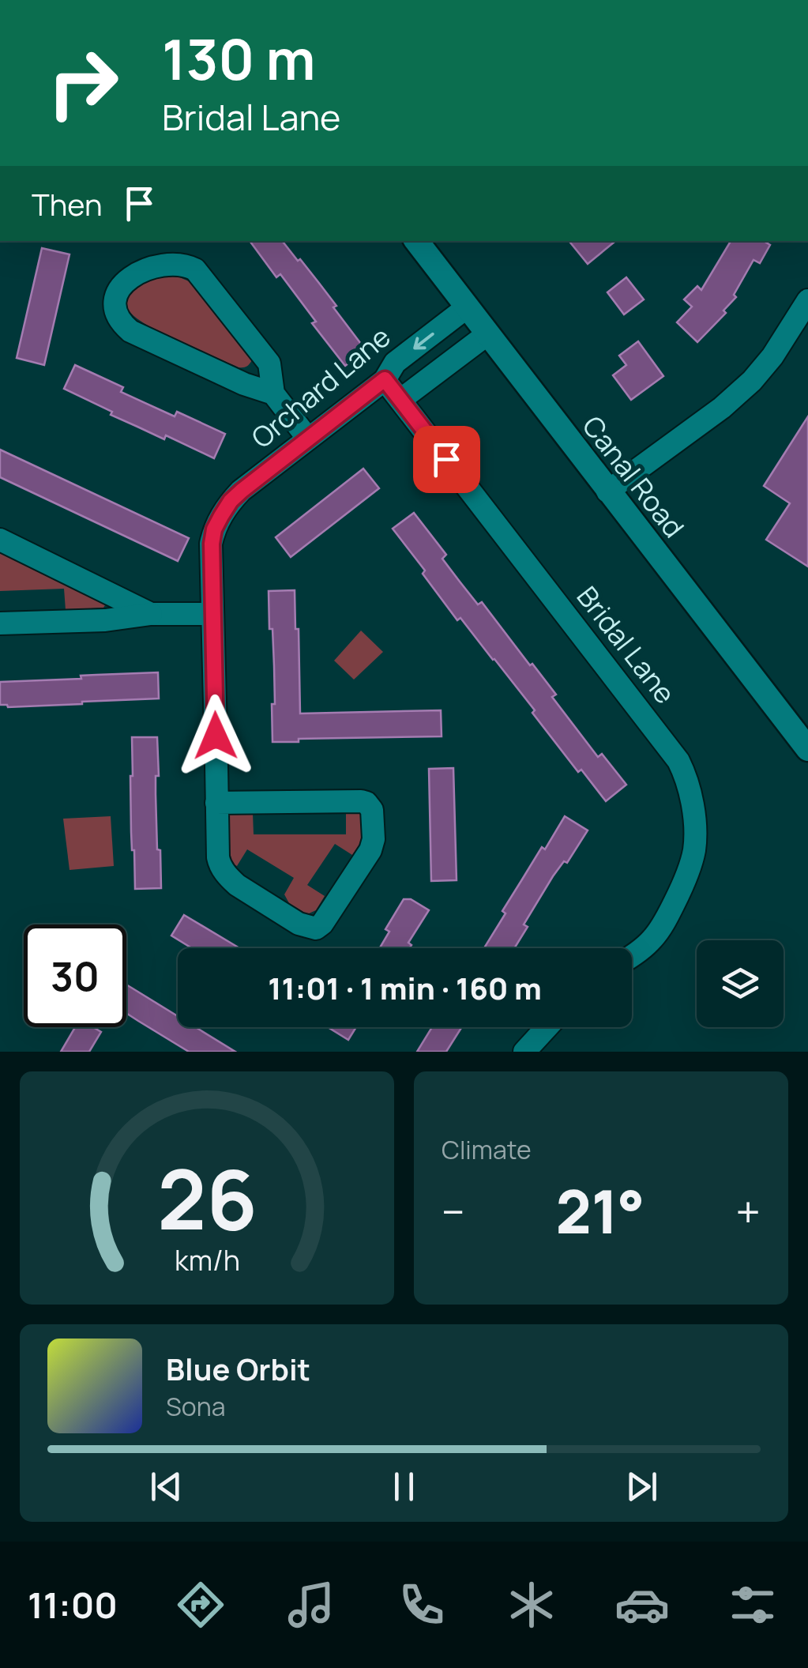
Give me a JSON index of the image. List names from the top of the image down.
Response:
{
  "streets": {
    "street": ["Orchard Lane", "Canal Road", "Bridal Lane"]
  },
  "crossings": [
    ["Orchard Lane", "Canal Road"],
    ["Orchard Lane", "Bridal Lane"]
  ],
  "page": {
    "turn": ["130 m", "Bridal Lane"],
    "then": "Then",
    "limit": "30",
    "trip": "11:01 · 1 min · 160 m",
    "tile": "Climate",
    "heat": ["−", "21°", "+"],
    "song": ["Blue Orbit", "Sona"],
    "tabs": "11:00",
    "gauge": ["26", "km/h"]
  }
}
